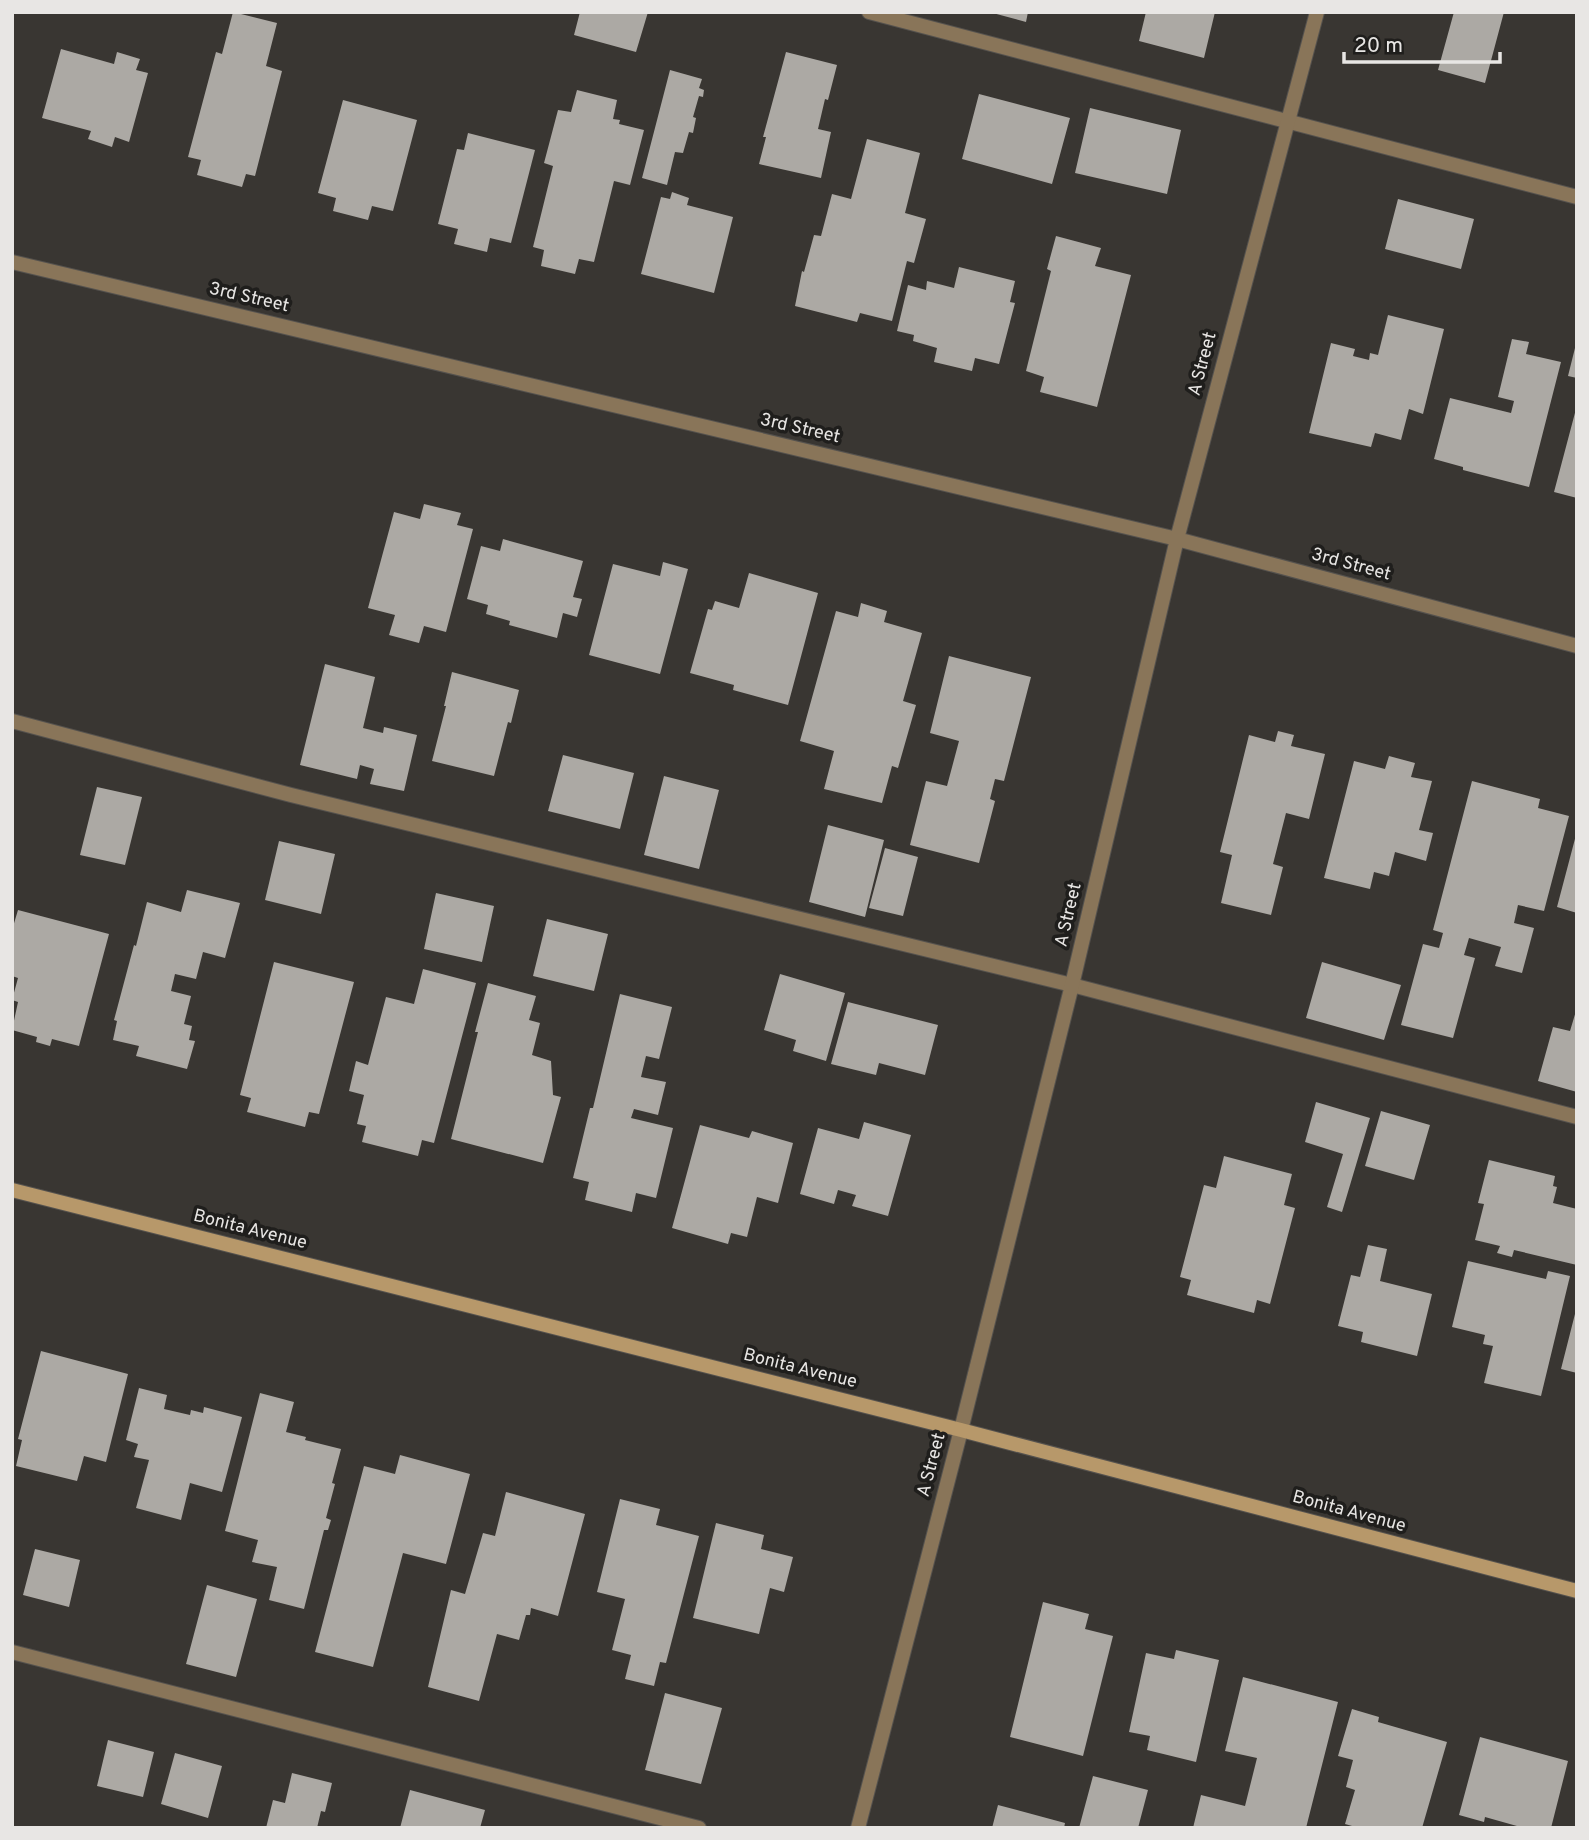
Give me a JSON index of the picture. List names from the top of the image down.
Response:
{
  "streets": {
    "main road": ["Bonita Avenue"],
    "street": ["3rd Street", "A Street"]
  },
  "crossings": [
    ["3rd Street", "A Street"],
    ["A Street", "Bonita Avenue"]
  ],
  "scale_bar": "20 m"
}
